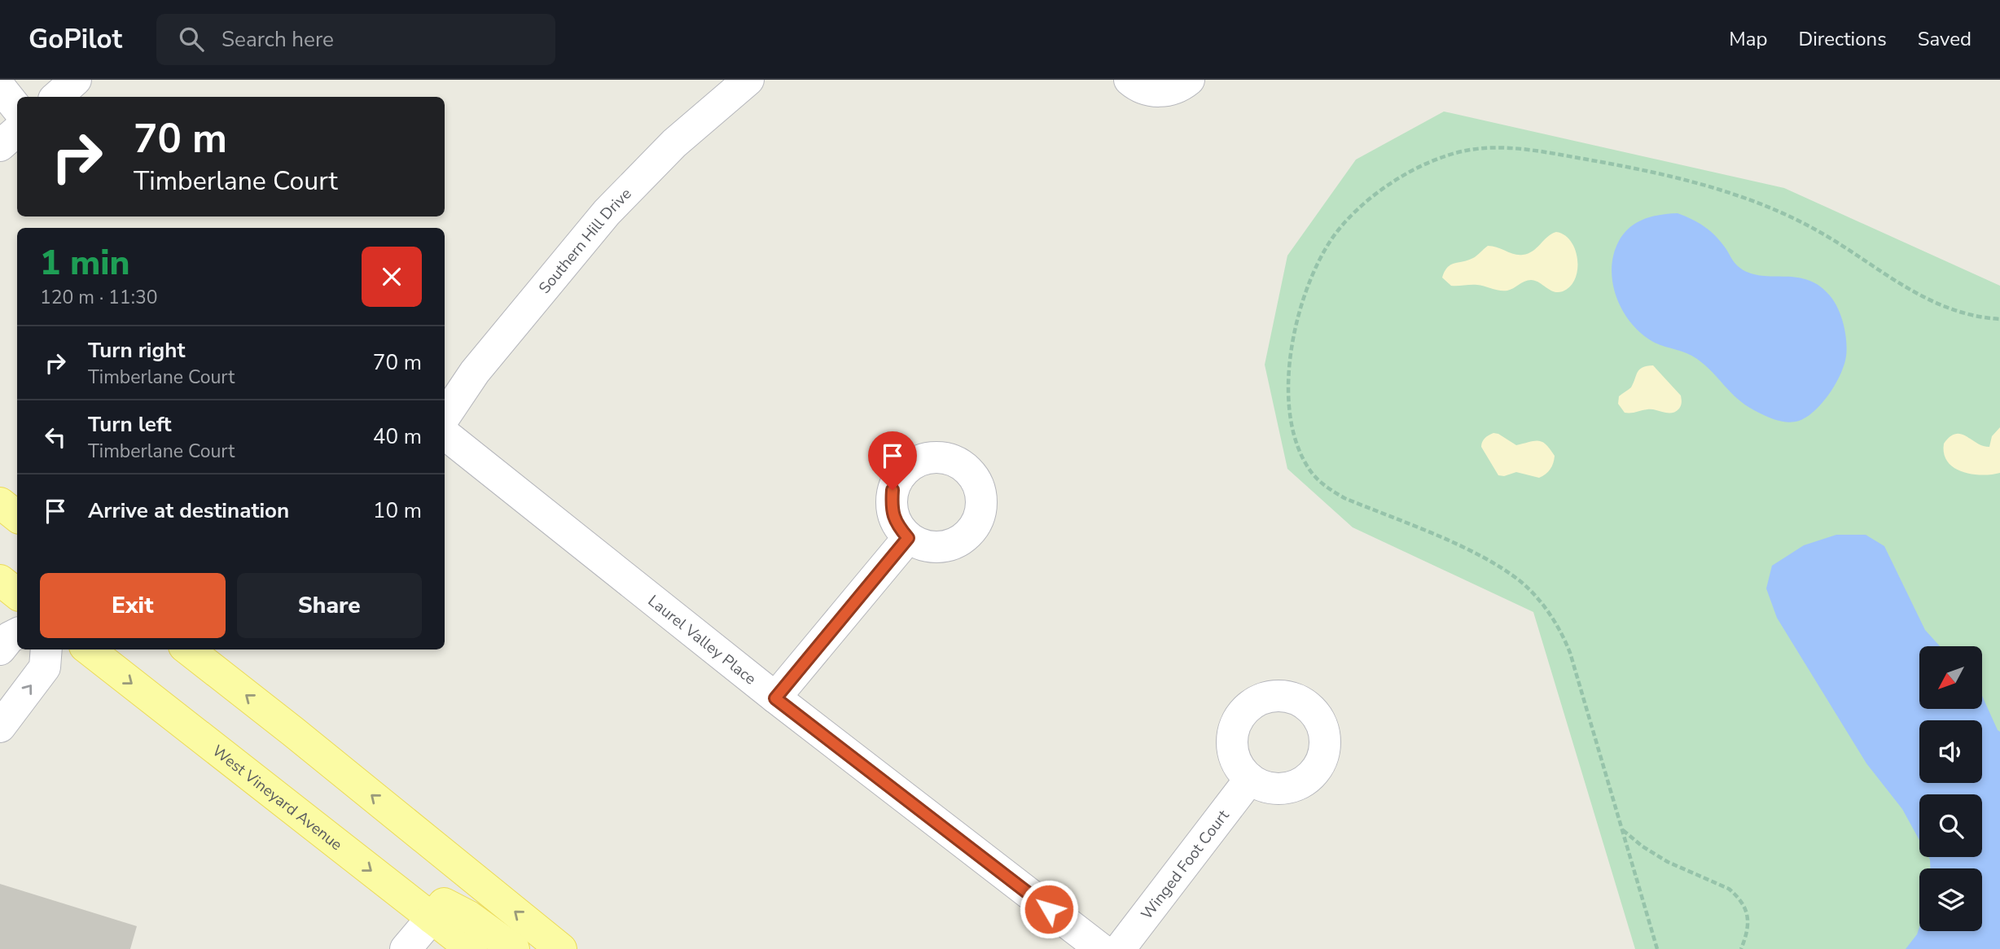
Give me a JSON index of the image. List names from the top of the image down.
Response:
{
  "streets": {
    "main road": ["West Vineyard Avenue"],
    "street": ["Southern Hill Drive", "Laurel Valley Place", "Winged Foot Court"]
  },
  "north": "bottom left",
  "page": {
    "header": "GoPilot",
    "search": "Search here",
    "nav": ["Map", "Directions", "Saved"],
    "turn": ["70 m", "Timberlane Court"],
    "heading": ["1 min", "120 m · 11:30"],
    "list": [
      {
        "name": "Turn right",
        "note": "Timberlane Court",
        "value": "70 m"
      },
      {
        "name": "Turn left",
        "note": "Timberlane Court",
        "value": "40 m"
      },
      {
        "name": "Arrive at destination",
        "value": "10 m"
      }
    ],
    "buttons": ["Exit", "Share"]
  }
}
